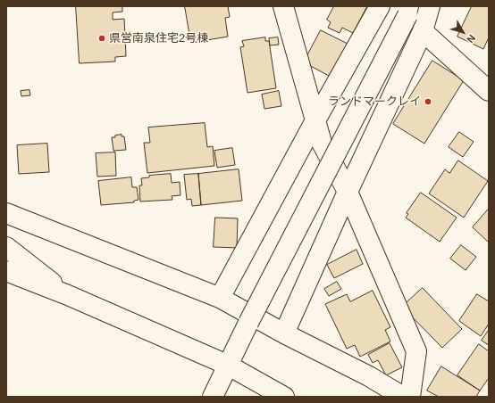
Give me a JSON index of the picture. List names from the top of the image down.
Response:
{
  "places": ["県営南泉住宅2号棟", "ランドマークレイ"],
  "north": "bottom right"
}
